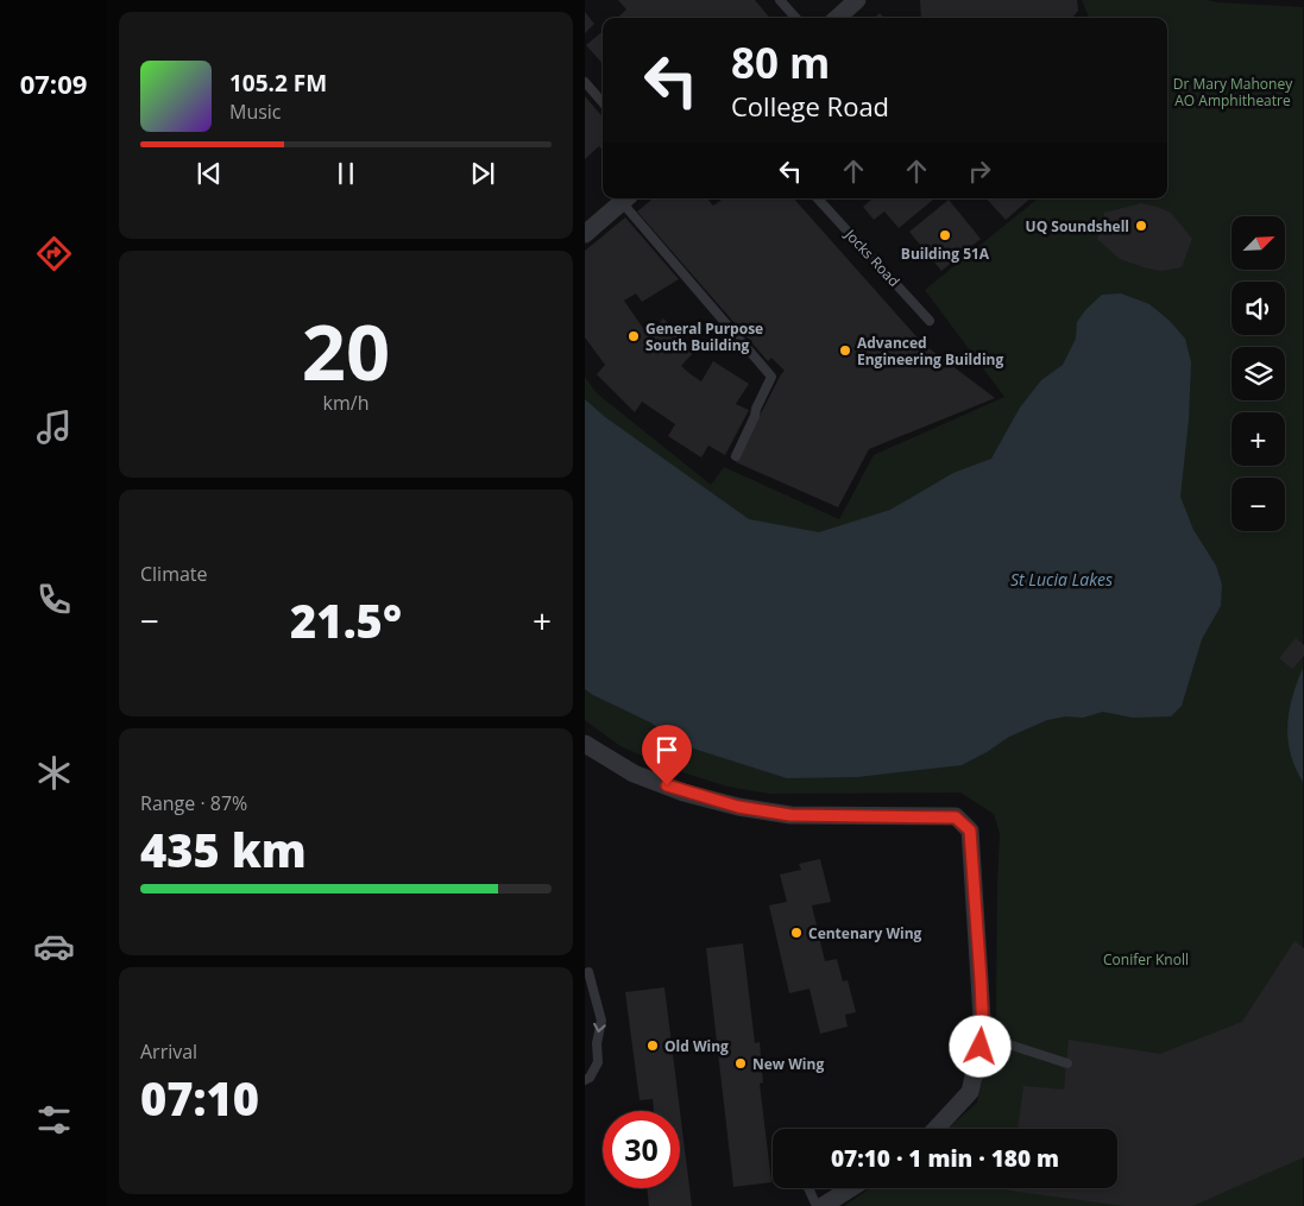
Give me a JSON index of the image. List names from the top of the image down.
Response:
{
  "streets": {
    "lane": ["Jocks Road"]
  },
  "water": ["St Lucia Lakes"],
  "parks": ["Dr Mary Mahoney AO Amphitheatre", "Conifer Knoll"],
  "places": [
    "UQ Soundshell",
    "Building 51A",
    "General Purpose South Building",
    "Advanced Engineering Building",
    "Centenary Wing",
    "Old Wing",
    "New Wing"
  ],
  "north": "top right",
  "page": {
    "tabs": "07:09",
    "turn": ["80 m", "College Road"],
    "song": ["105.2 FM", "Music"],
    "map_buttons": ["+", "−"],
    "tile": [
      ["20", "km/h"],
      "Climate",
      ["Range · 87%", "435 km"],
      ["Arrival", "07:10"]
    ],
    "heat": ["−", "21.5°", "+"],
    "limit": "30",
    "trip": "07:10 · 1 min · 180 m"
  }
}
